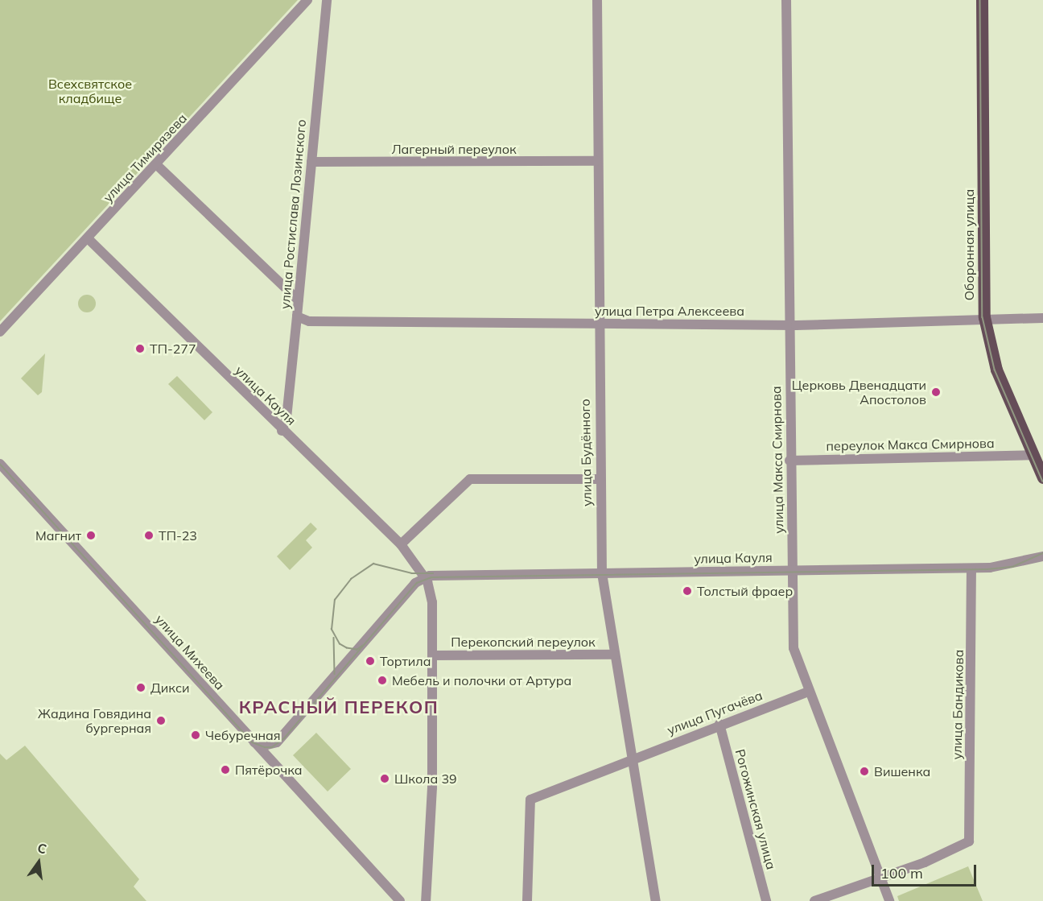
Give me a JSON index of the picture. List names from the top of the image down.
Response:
{
  "streets": {
    "main road": ["Оборонная улица"],
    "street": [
      "Лагерный переулок",
      "улица Тимирязева",
      "улица Ростислава Лозинского",
      "улица Петра Алексеева",
      "улица Кауля",
      "переулок Макса Смирнова",
      "улица Будённого",
      "улица Макса Смирнова",
      "Перекопский переулок",
      "улица Михеева",
      "улица Бандикова",
      "улица Пугачёва",
      "Рогожинская улица"
    ]
  },
  "crossings": [
    ["Лагерный переулок", "улица Ростислава Лозинского"],
    ["Лагерный переулок", "улица Будённого"],
    ["улица Тимирязева", "улица Кауля"],
    ["улица Ростислава Лозинского", "улица Петра Алексеева"],
    ["улица Ростислава Лозинского", "улица Кауля"],
    ["Оборонная улица", "улица Петра Алексеева"],
    ["Оборонная улица", "переулок Макса Смирнова"],
    ["улица Петра Алексеева", "улица Будённого"],
    ["улица Петра Алексеева", "улица Макса Смирнова"],
    ["улица Кауля", "улица Будённого"],
    ["улица Кауля", "улица Макса Смирнова"],
    ["улица Кауля", "улица Бандикова"],
    ["переулок Макса Смирнова", "улица Макса Смирнова"],
    ["улица Будённого", "Перекопский переулок"],
    ["улица Будённого", "улица Пугачёва"],
    ["улица Макса Смирнова", "улица Бандикова"],
    ["улица Макса Смирнова", "улица Пугачёва"],
    ["улица Пугачёва", "Рогожинская улица"]
  ],
  "districts": ["КРАСНЫЙ ПЕРЕКОП"],
  "parks": ["Всехсвятское кладбище"],
  "places": [
    "ТП-277",
    "Церковь Двенадцати Апостолов",
    "Магнит",
    "ТП-23",
    "Толстый фраер",
    "Тортила",
    "Мебель и полочки от Артура",
    "Дикси",
    "Жадина Говядина бургерная",
    "Чебуречная",
    "Пятёрочка",
    "Вишенка",
    "Школа 39"
  ],
  "scale_bar": "100 m",
  "north": "top"
}
